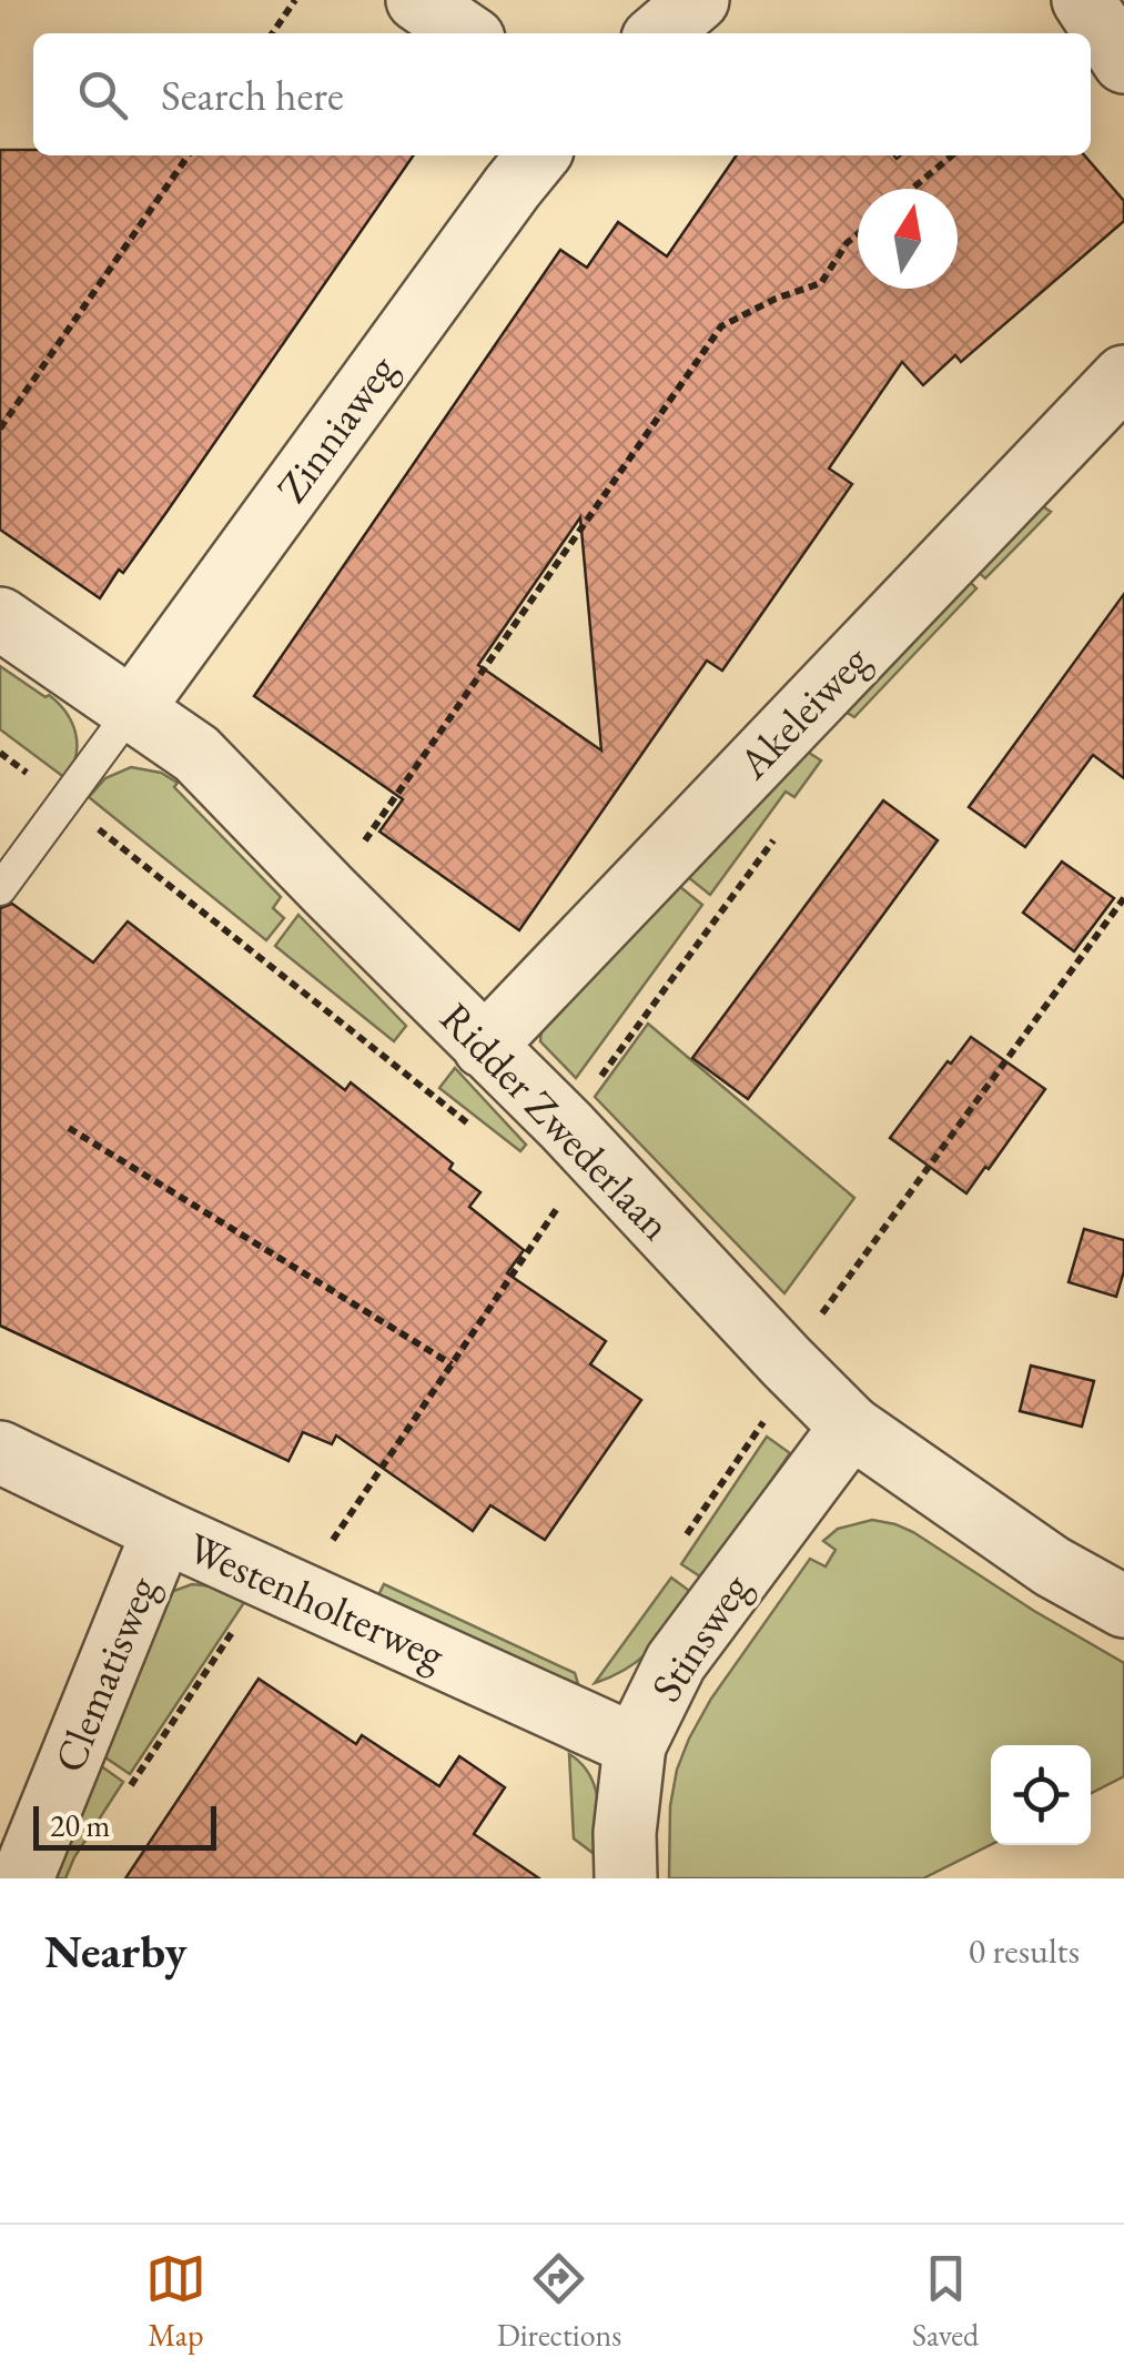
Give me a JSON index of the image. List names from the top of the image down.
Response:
{
  "streets": {
    "street": [
      "Zinniaweg",
      "Akeleiweg",
      "Ridder Zwederlaan",
      "Westenholterweg",
      "Stinsweg",
      "Clematisweg"
    ]
  },
  "crossings": [
    ["Zinniaweg", "Ridder Zwederlaan"],
    ["Akeleiweg", "Ridder Zwederlaan"],
    ["Ridder Zwederlaan", "Stinsweg"],
    ["Westenholterweg", "Stinsweg"],
    ["Westenholterweg", "Clematisweg"]
  ],
  "scale_bar": "20 m",
  "north": "top",
  "page": {
    "search": "Search here",
    "scale": "20 m",
    "heading": ["Nearby", "0 results"],
    "nav": ["Map", "Directions", "Saved"]
  }
}
